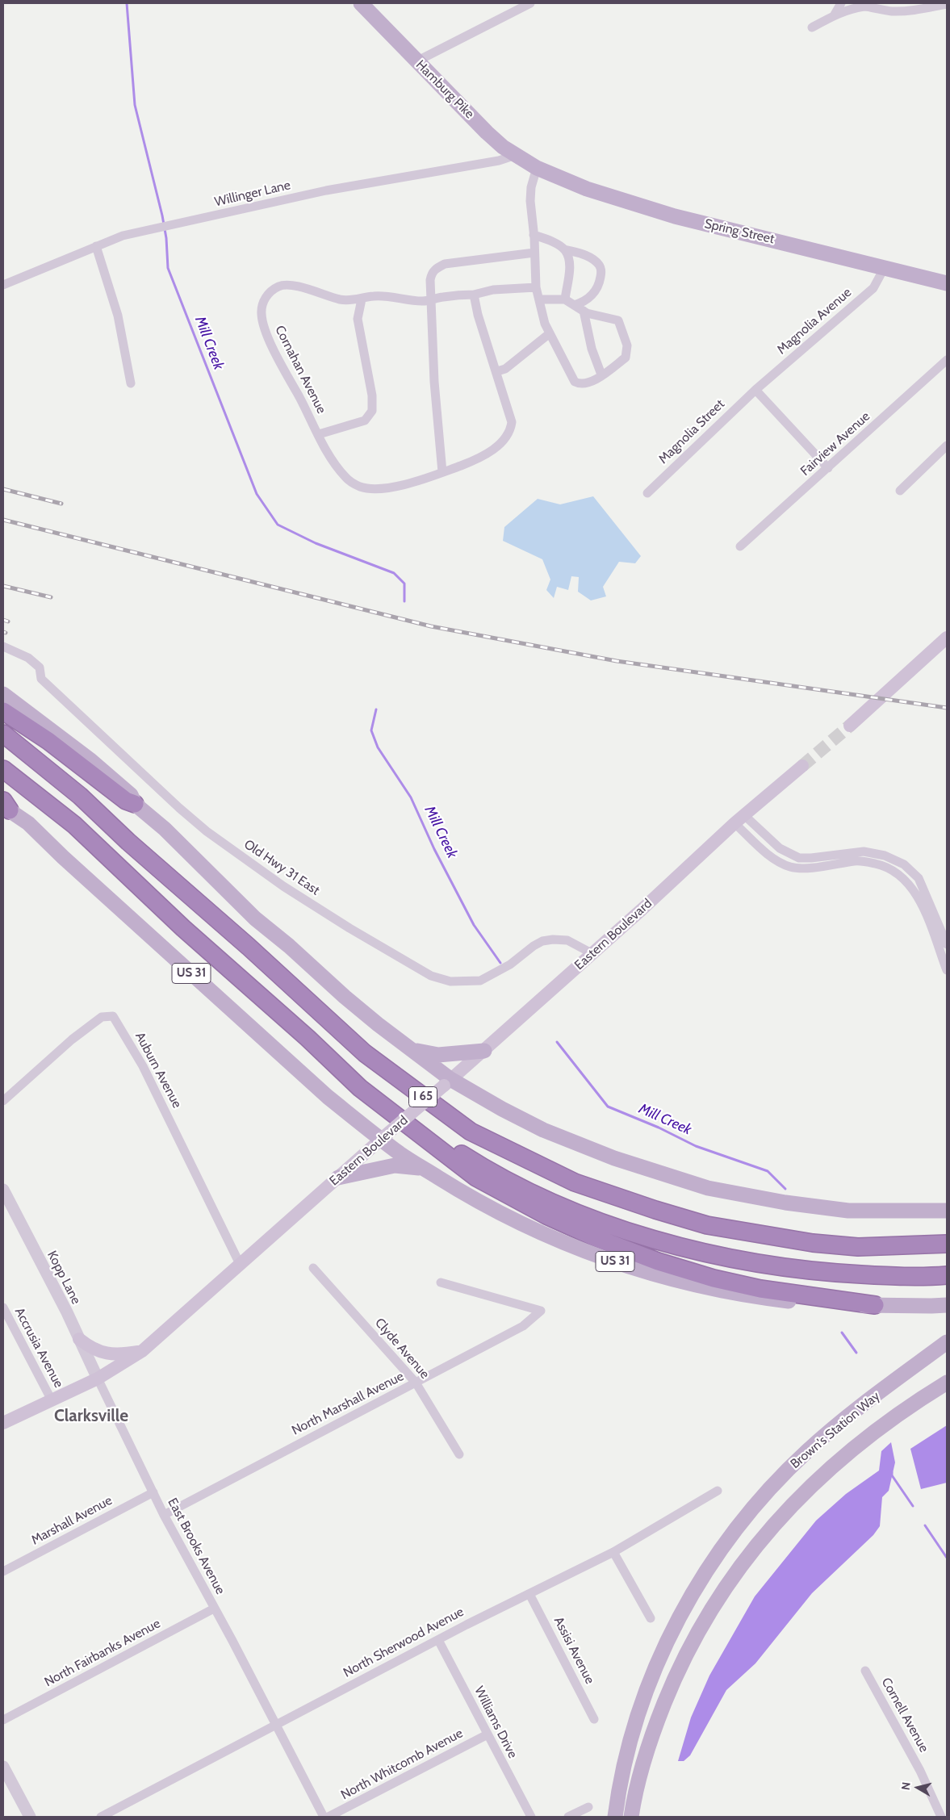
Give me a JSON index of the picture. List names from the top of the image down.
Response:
{
  "streets": {
    "highway": ["I 65"],
    "main road": [
      "Hamburg Pike",
      "Spring Street",
      "Eastern Boulevard",
      "US 31",
      "Brown's Station Way"
    ],
    "street": [
      "Willinger Lane",
      "Magnolia Avenue",
      "Cornahan Avenue",
      "Magnolia Street",
      "Fairview Avenue",
      "Old Hwy 31 East",
      "Auburn Avenue",
      "Kopp Lane",
      "Accrusia Avenue",
      "Clyde Avenue",
      "North Marshall Avenue",
      "Marshall Avenue",
      "East Brooks Avenue",
      "North Sherwood Avenue",
      "Assisi Avenue",
      "North Fairbanks Avenue",
      "Cornell Avenue",
      "Williams Drive",
      "North Whitcomb Avenue"
    ]
  },
  "crossings": [
    ["Hamburg Pike", "Willinger Lane"],
    ["Hamburg Pike", "Spring Street"],
    ["Spring Street", "Magnolia Avenue"],
    ["Magnolia Avenue", "Magnolia Street"],
    ["Old Hwy 31 East", "Eastern Boulevard"],
    ["Eastern Boulevard", "US 31"],
    ["Eastern Boulevard", "Auburn Avenue"],
    ["Eastern Boulevard", "Kopp Lane"],
    ["Eastern Boulevard", "Accrusia Avenue"],
    ["Eastern Boulevard", "East Brooks Avenue"],
    ["Kopp Lane", "East Brooks Avenue"],
    ["Clyde Avenue", "North Marshall Avenue"],
    ["North Marshall Avenue", "East Brooks Avenue"],
    ["Marshall Avenue", "East Brooks Avenue"],
    ["East Brooks Avenue", "North Sherwood Avenue"],
    ["East Brooks Avenue", "North Fairbanks Avenue"],
    ["North Sherwood Avenue", "Assisi Avenue"],
    ["North Sherwood Avenue", "Williams Drive"],
    ["Williams Drive", "North Whitcomb Avenue"]
  ],
  "districts": ["Clarksville"],
  "water": ["Mill Creek"],
  "north": "left"
}
